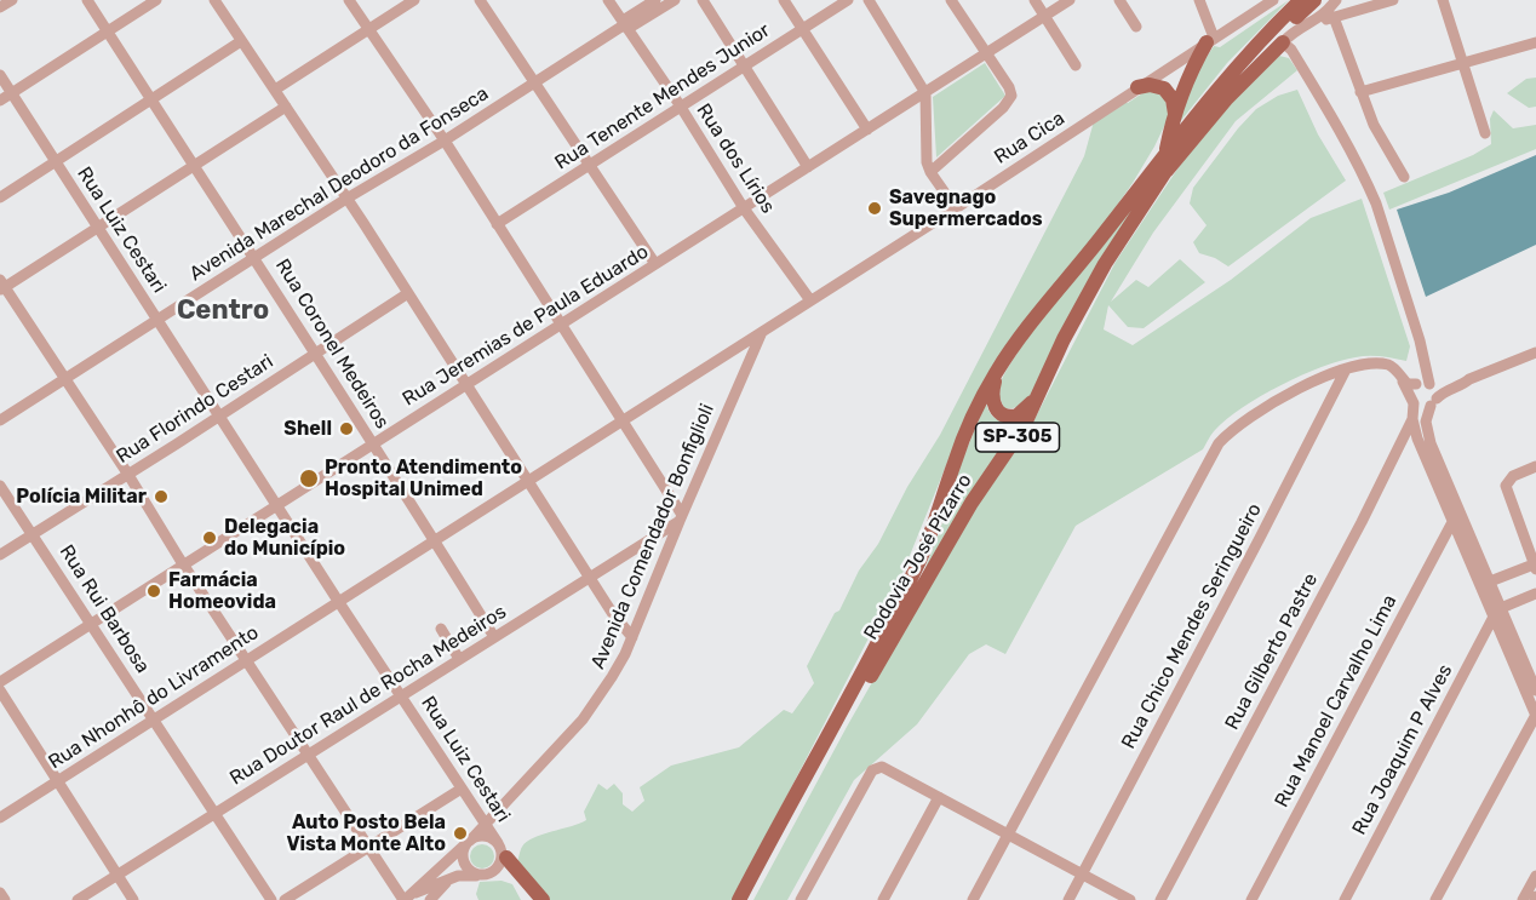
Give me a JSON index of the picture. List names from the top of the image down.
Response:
{
  "streets": {
    "main road": ["SP-305", "Rodovia José Pizarro"],
    "street": [
      "Rua Tenente Mendes Junior",
      "Rua Cica",
      "Rua dos Lírios",
      "Avenida Marechal Deodoro da Fonseca",
      "Rua Luiz Cestari",
      "Rua Jeremias de Paula Eduardo",
      "Rua Coronel Medeiros",
      "Rua Florindo Cestari",
      "Avenida Comendador Bonfiglioli",
      "Rua Rui Barbosa",
      "Rua Chico Mendes Seringueiro",
      "Rua Gilberto Pastre",
      "Rua Doutor Raul de Rocha Medeiros",
      "Rua Nhonhô do Livramento",
      "Rua Manoel Carvalho Lima",
      "Rua Joaquim P Alves"
    ]
  },
  "crossings": [
    ["Rua Tenente Mendes Junior", "Rua dos Lírios"],
    ["Rua Cica", "Rua dos Lírios"],
    ["Rua Cica", "Avenida Comendador Bonfiglioli"],
    ["Rua Cica", "Rua Nhonhô do Livramento"],
    ["Rua dos Lírios", "Avenida Marechal Deodoro da Fonseca"],
    ["Rua dos Lírios", "Rua Jeremias de Paula Eduardo"],
    ["Avenida Marechal Deodoro da Fonseca", "Rua Luiz Cestari"],
    ["Avenida Marechal Deodoro da Fonseca", "Rua Coronel Medeiros"],
    ["Rua Luiz Cestari", "Rua Jeremias de Paula Eduardo"],
    ["Rua Luiz Cestari", "Rua Florindo Cestari"],
    ["Rua Luiz Cestari", "Avenida Comendador Bonfiglioli"],
    ["Rua Luiz Cestari", "Rua Doutor Raul de Rocha Medeiros"],
    ["Rua Luiz Cestari", "Rua Nhonhô do Livramento"],
    ["Rua Jeremias de Paula Eduardo", "Rua Coronel Medeiros"],
    ["Rua Jeremias de Paula Eduardo", "Rua Rui Barbosa"],
    ["Rua Coronel Medeiros", "Rua Florindo Cestari"],
    ["Rua Coronel Medeiros", "Rua Doutor Raul de Rocha Medeiros"],
    ["Rua Coronel Medeiros", "Rua Nhonhô do Livramento"],
    ["Rua Florindo Cestari", "Rua Rui Barbosa"],
    ["Avenida Comendador Bonfiglioli", "Rua Doutor Raul de Rocha Medeiros"],
    ["Rua Rui Barbosa", "Rua Doutor Raul de Rocha Medeiros"],
    ["Rua Rui Barbosa", "Rua Nhonhô do Livramento"]
  ],
  "districts": ["Centro"],
  "places": [
    "Savegnago Supermercados",
    "Shell",
    "Pronto Atendimento Hospital Unimed",
    "Polícia Militar",
    "Delegacia do Município",
    "Farmácia Homeovida",
    "Auto Posto Bela Vista Monte Alto"
  ]
}
